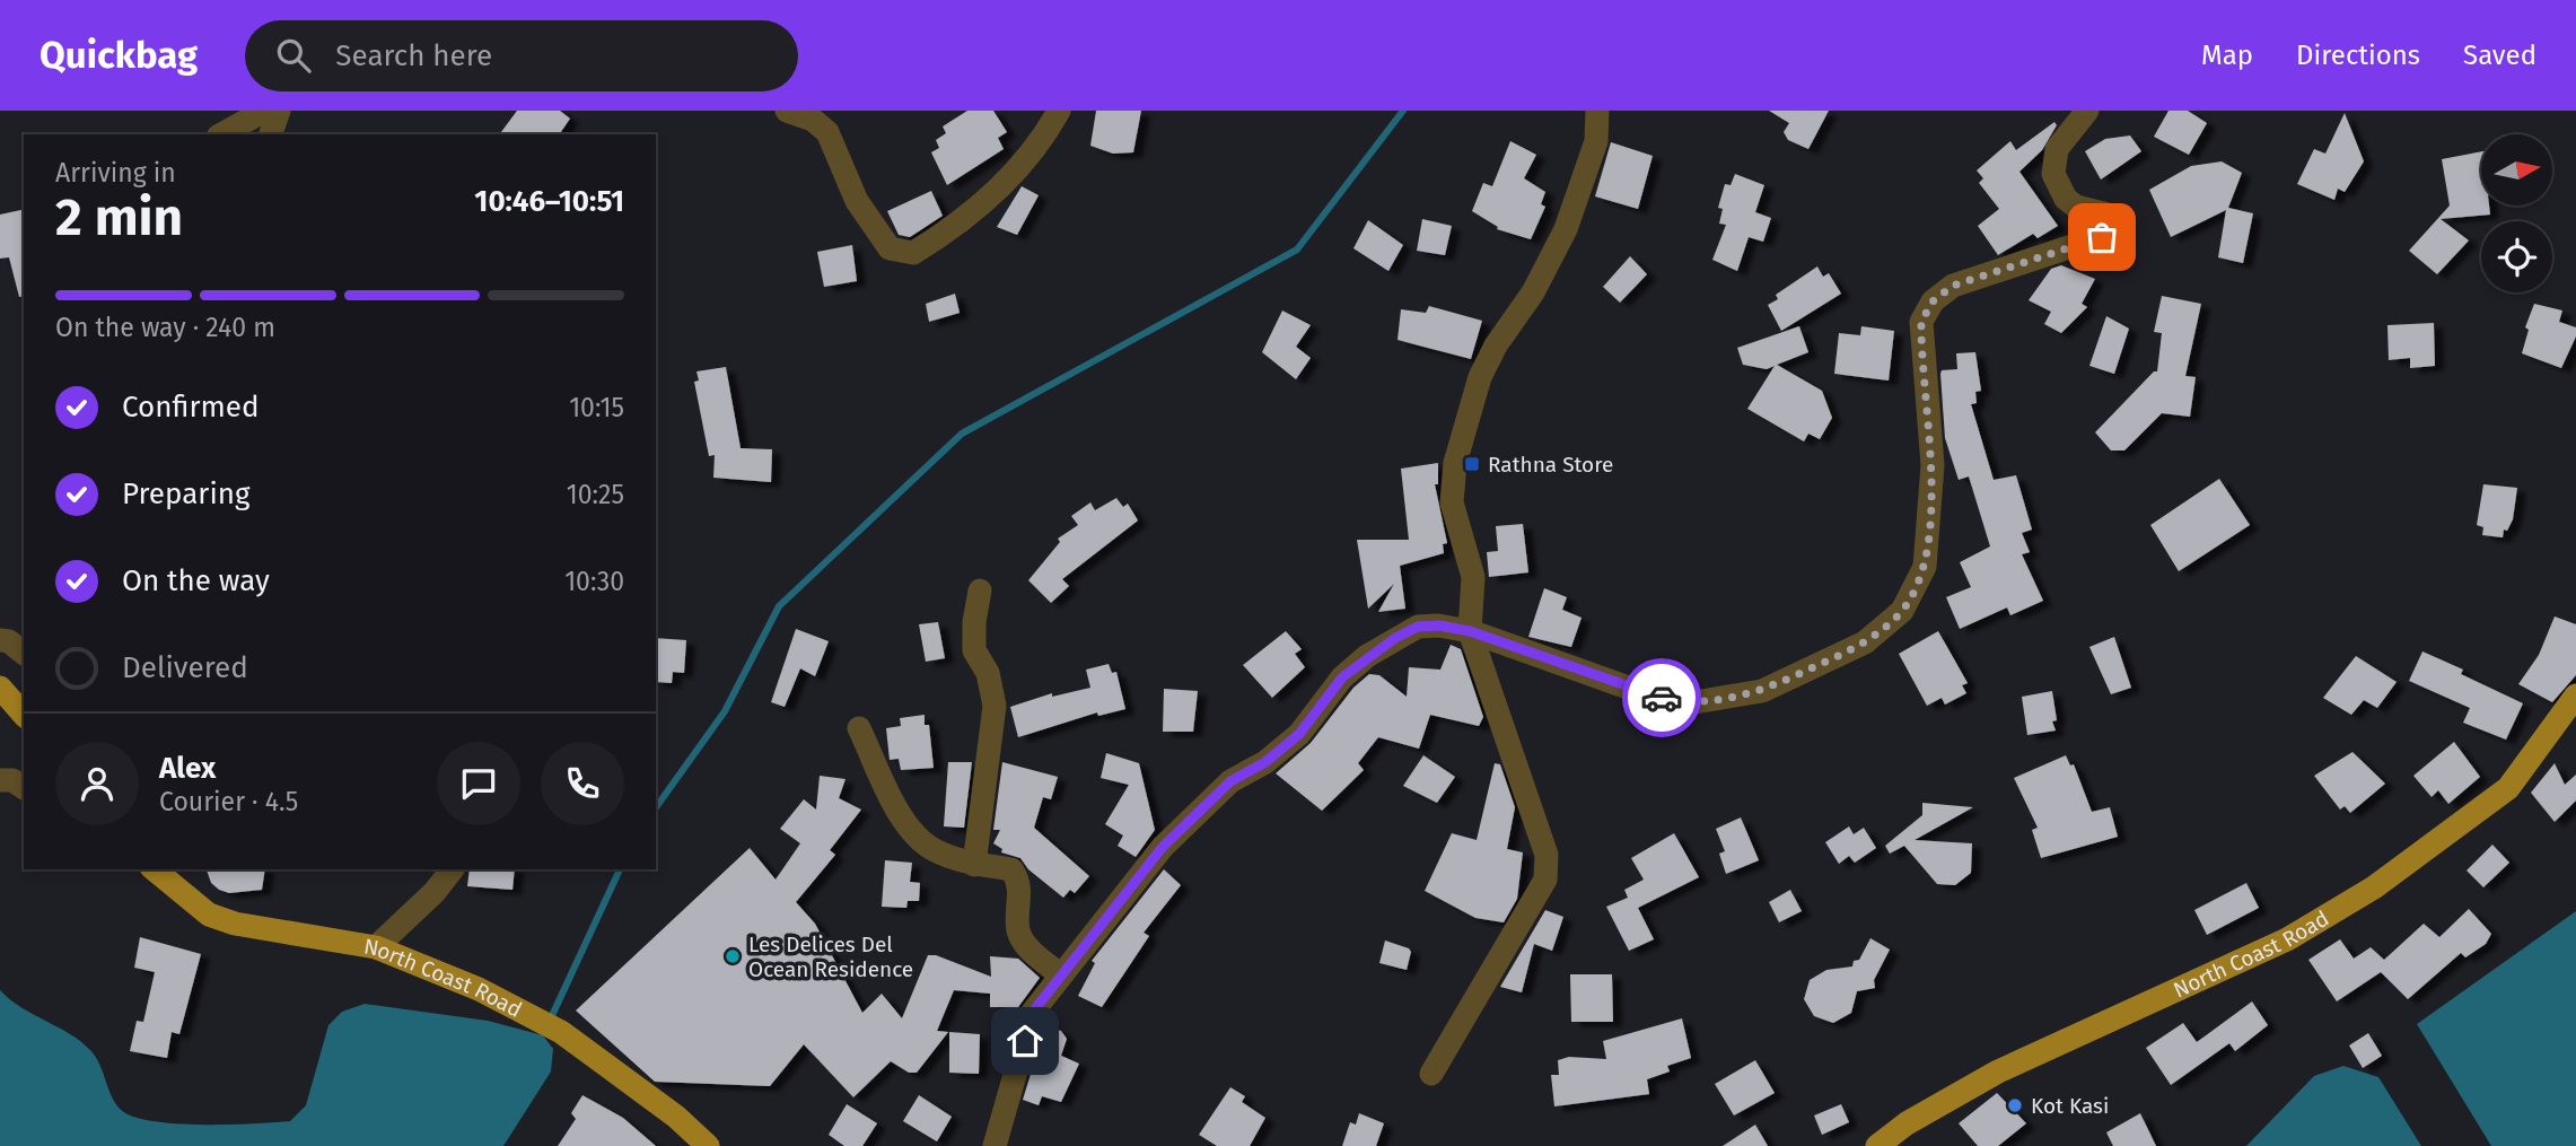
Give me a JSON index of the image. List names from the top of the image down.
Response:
{
  "streets": {
    "main road": ["North Coast Road"]
  },
  "places": {
    "transit": ["Rathna Store"],
    "other": ["Les Delices Del Ocean Residence", "Kot Kasi"]
  },
  "north": "right",
  "page": {
    "header": "Quickbag",
    "search": "Search here",
    "nav": ["Map", "Directions", "Saved"],
    "heading": ["2 min", "Arriving in", "10:46–10:51"],
    "panel": ["Alex", "Courier · 4.5"],
    "bar": "On the way · 240 m",
    "list": [
      ["Confirmed", "10:15"],
      ["Preparing", "10:25"],
      ["On the way", "10:30"],
      "Delivered"
    ]
  }
}
